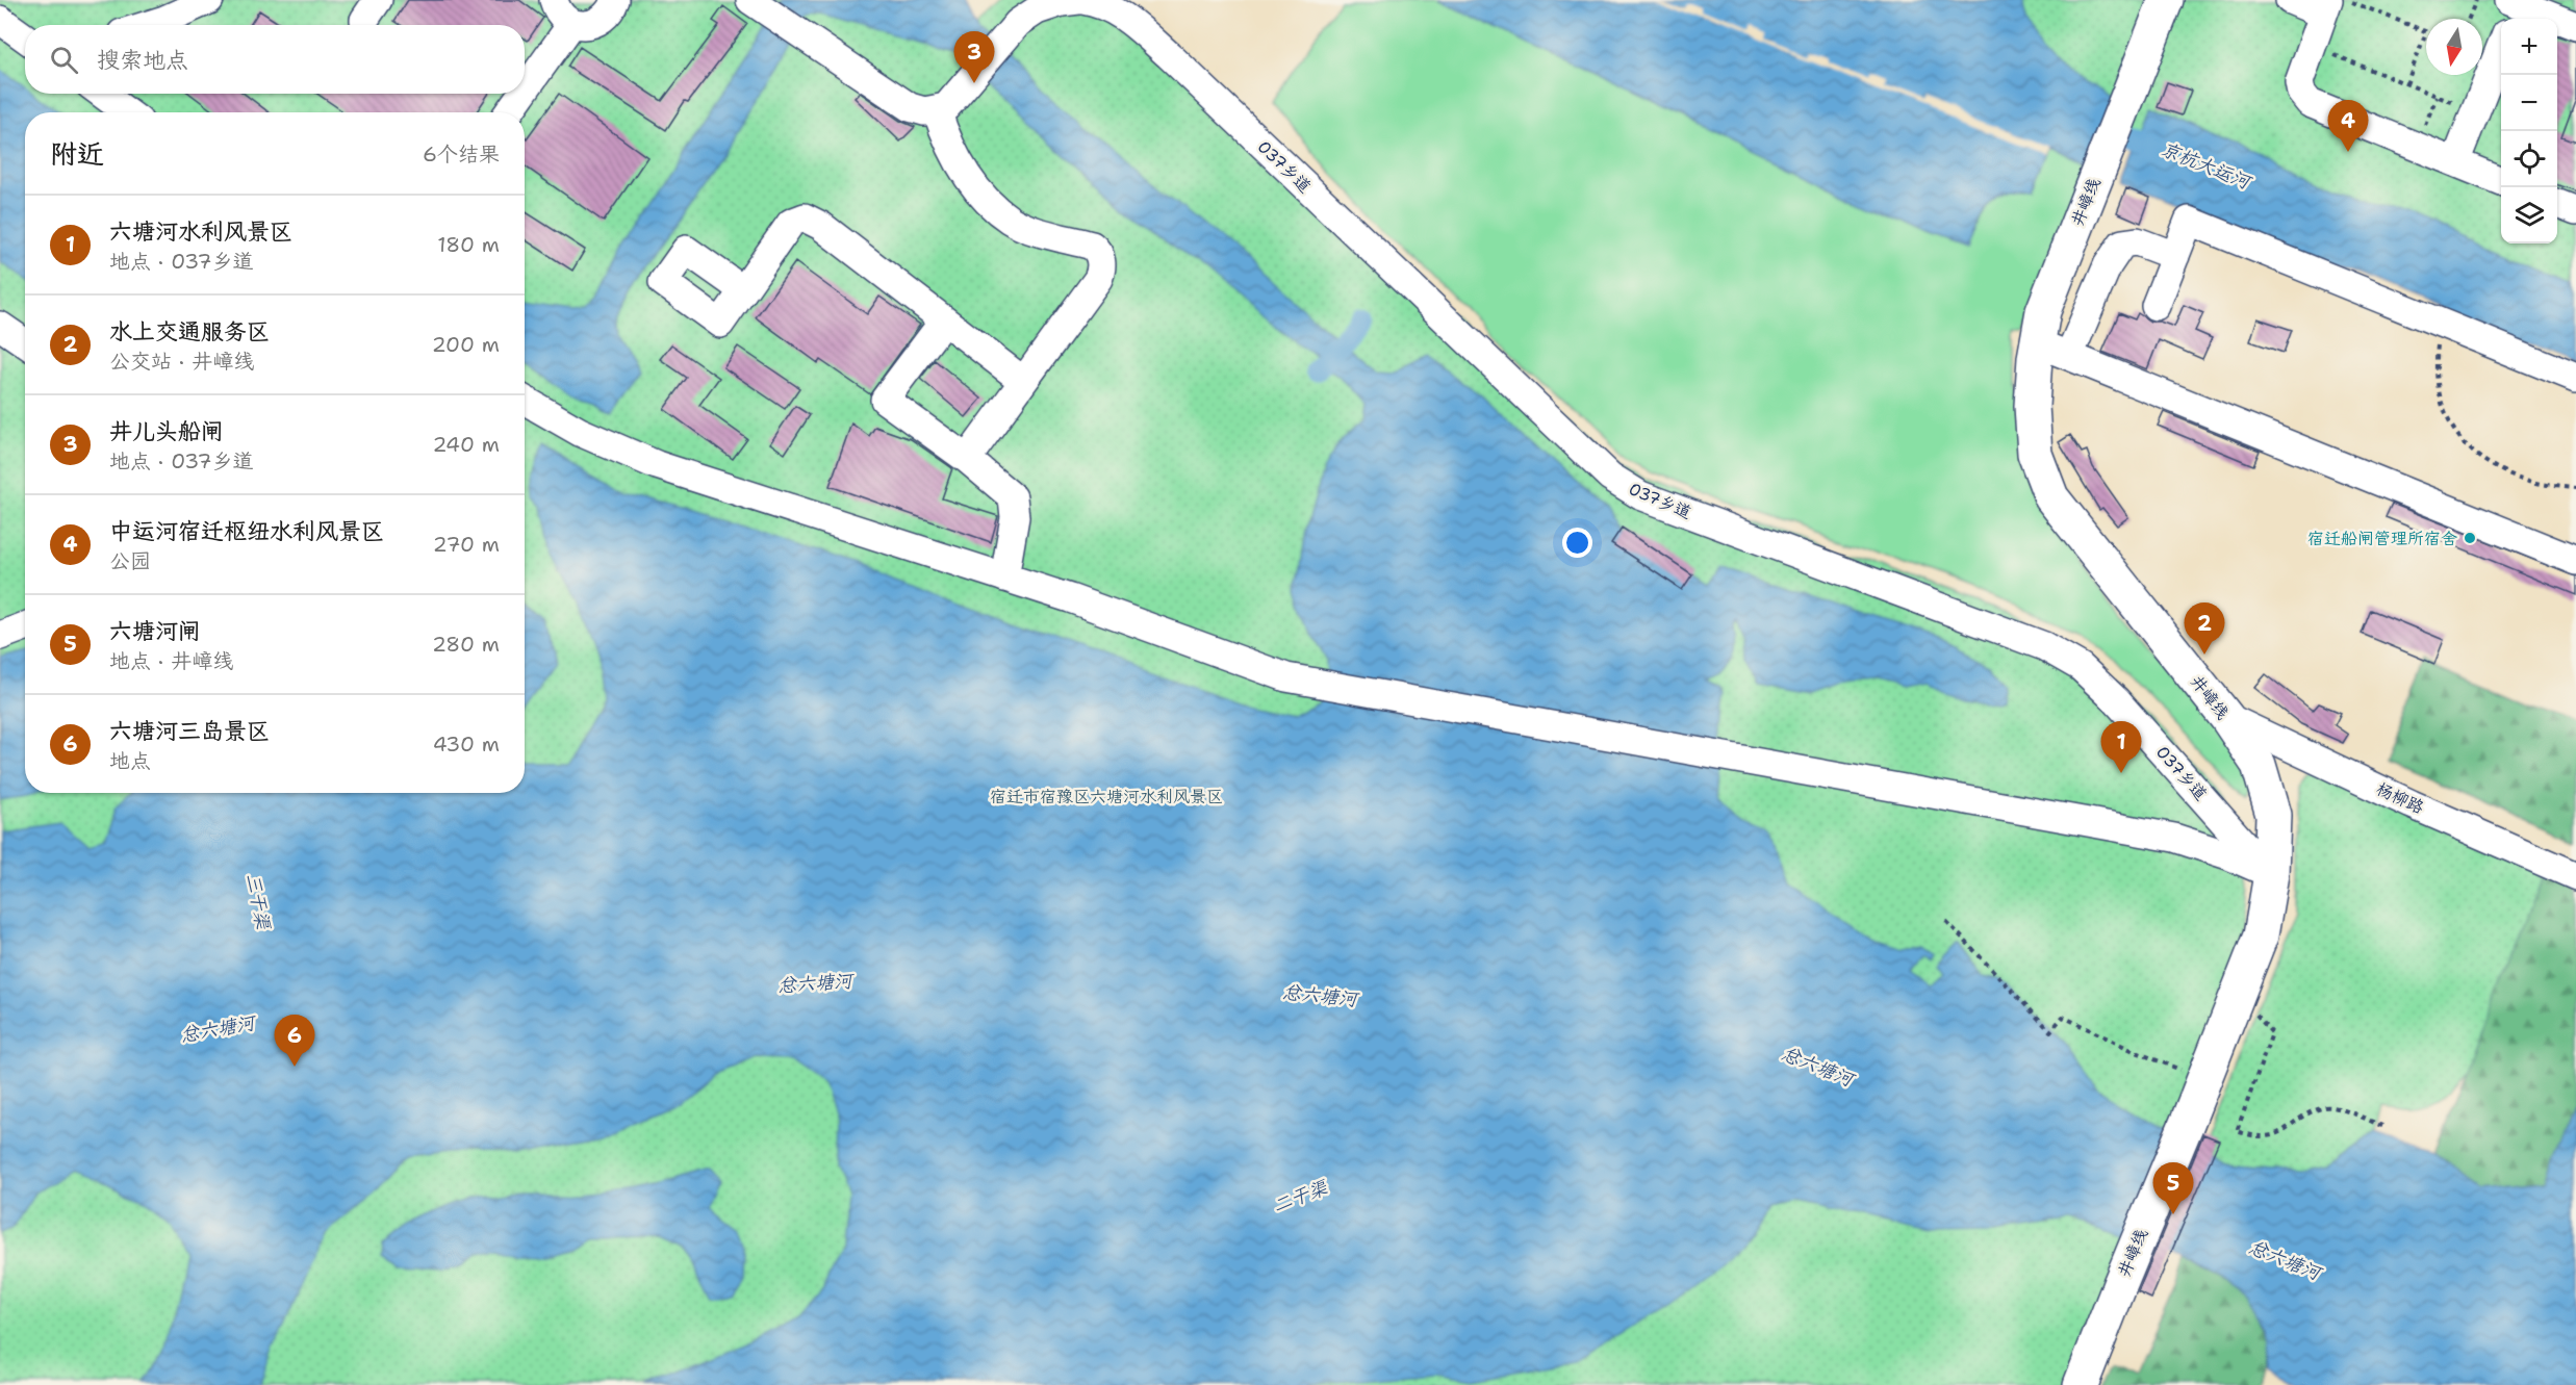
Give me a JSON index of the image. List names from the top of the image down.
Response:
{
  "streets": {
    "main road": ["井嶂线"],
    "street": ["037乡道", "杨柳路"]
  },
  "crossings": [
    ["037乡道", "井嶂线"],
    ["井嶂线", "杨柳路"]
  ],
  "water": [
    "京杭大运河",
    "三干渠",
    "总六塘河",
    "二干渠"
  ],
  "parks": ["宿迁市宿豫区六塘河水利风景区"],
  "places": ["宿迁船闸管理所宿舍"],
  "north": "bottom",
  "page": {
    "map_buttons": ["+", "−"],
    "search": "搜索地点",
    "pins": [
      "3",
      "4",
      "2",
      "1",
      "6",
      "5"
    ],
    "heading": ["附近", "6个结果"],
    "list": [
      {
        "mark": "1",
        "name": "六塘河水利风景区",
        "note": "地点 · 037乡道",
        "value": "180 m"
      },
      {
        "mark": "2",
        "name": "水上交通服务区",
        "note": "公交站 · 井嶂线",
        "value": "200 m"
      },
      {
        "mark": "3",
        "name": "井儿头船闸",
        "note": "地点 · 037乡道",
        "value": "240 m"
      },
      {
        "mark": "4",
        "name": "中运河宿迁枢纽水利风景区",
        "note": "公园",
        "value": "270 m"
      },
      {
        "mark": "5",
        "name": "六塘河闸",
        "note": "地点 · 井嶂线",
        "value": "280 m"
      },
      {
        "mark": "6",
        "name": "六塘河三岛景区",
        "note": "地点",
        "value": "430 m"
      }
    ]
  }
}
